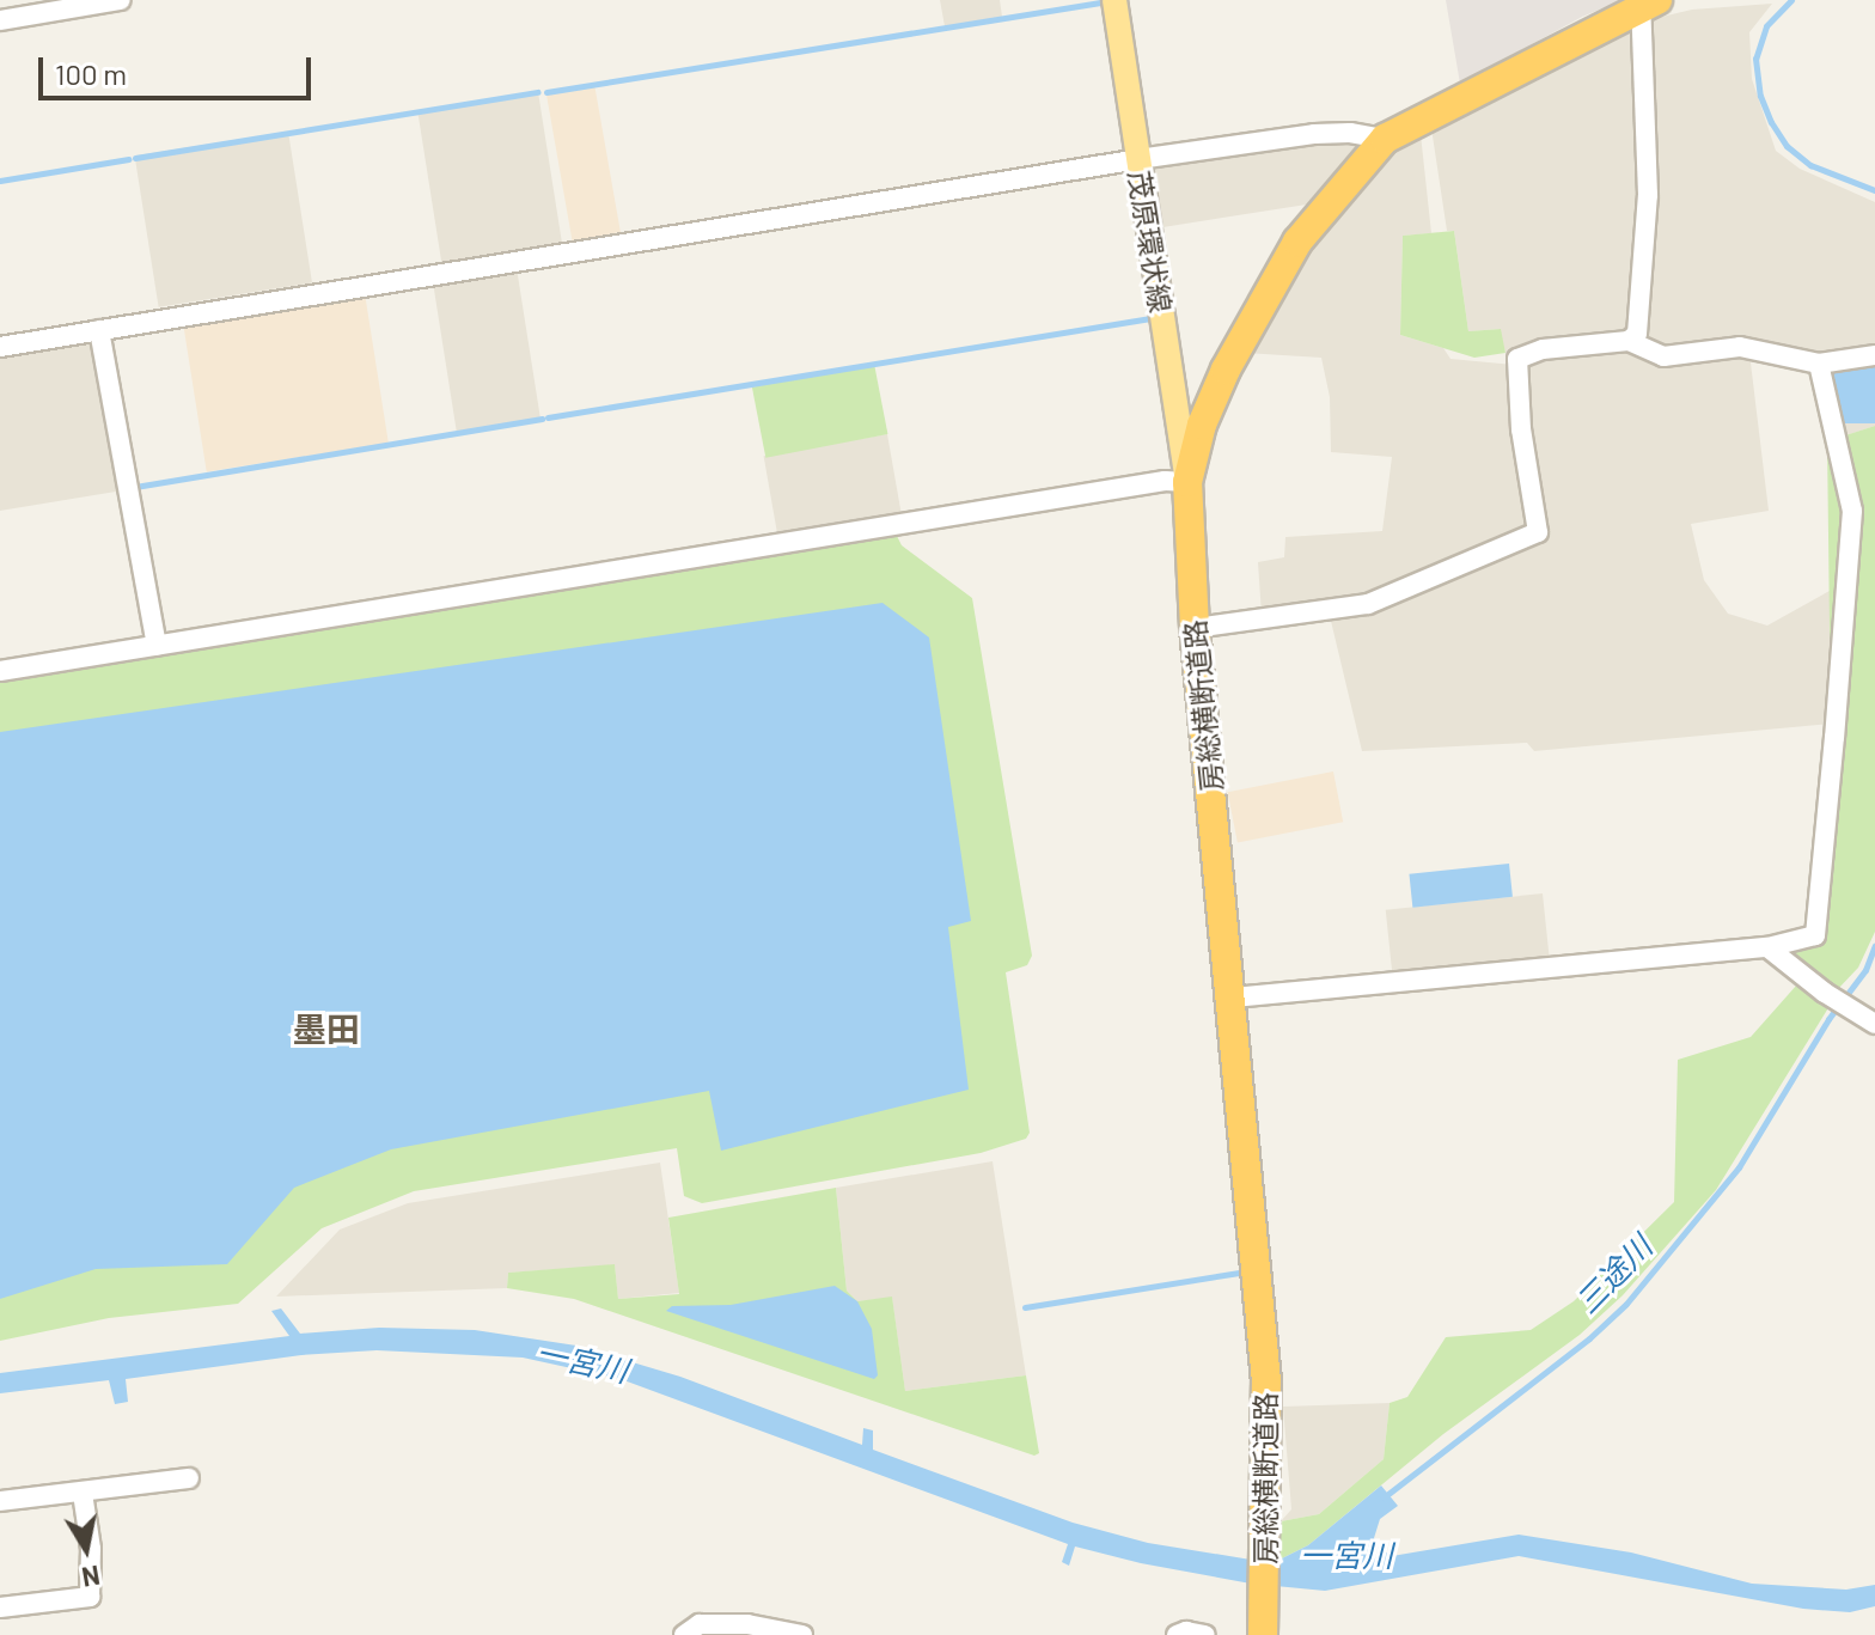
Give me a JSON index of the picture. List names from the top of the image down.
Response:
{
  "streets": {
    "highway": ["房総横断道路"],
    "main road": ["茂原環状線"]
  },
  "crossings": [
    ["茂原環状線", "房総横断道路"]
  ],
  "districts": ["墨田"],
  "water": ["三途川", "一宮川"],
  "scale_bar": "100 m",
  "north": "bottom"
}
